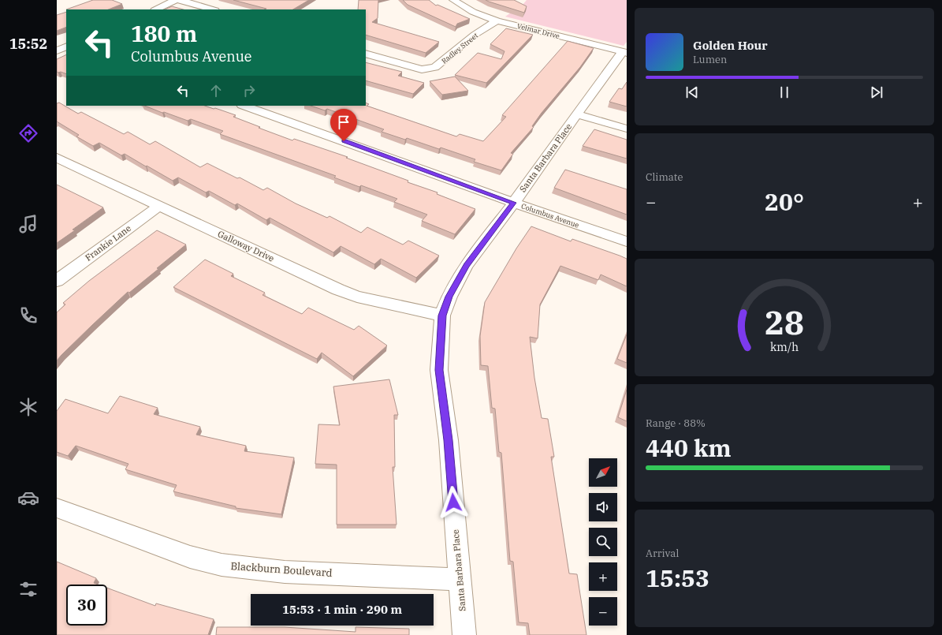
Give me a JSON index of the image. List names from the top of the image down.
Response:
{
  "streets": {
    "street": [
      "Velmar Drive",
      "Radley Street",
      "Santa Barbara Place",
      "Columbus Avenue",
      "Frankie Lane",
      "Galloway Drive",
      "Blackburn Boulevard"
    ]
  },
  "crossings": [
    ["Velmar Drive", "Radley Street"],
    ["Velmar Drive", "Santa Barbara Place"],
    ["Santa Barbara Place", "Columbus Avenue"],
    ["Santa Barbara Place", "Galloway Drive"],
    ["Santa Barbara Place", "Blackburn Boulevard"],
    ["Frankie Lane", "Galloway Drive"]
  ],
  "north": "top right",
  "page": {
    "tabs": "15:52",
    "turn": ["180 m", "Columbus Avenue"],
    "song": ["Golden Hour", "Lumen"],
    "tile": [
      "Climate",
      ["Range · 88%", "440 km"],
      ["Arrival", "15:53"]
    ],
    "heat": ["−", "20°", "+"],
    "map_buttons": ["+", "−"],
    "limit": "30",
    "trip": "15:53 · 1 min · 290 m",
    "gauge": ["28", "km/h"]
  }
}
